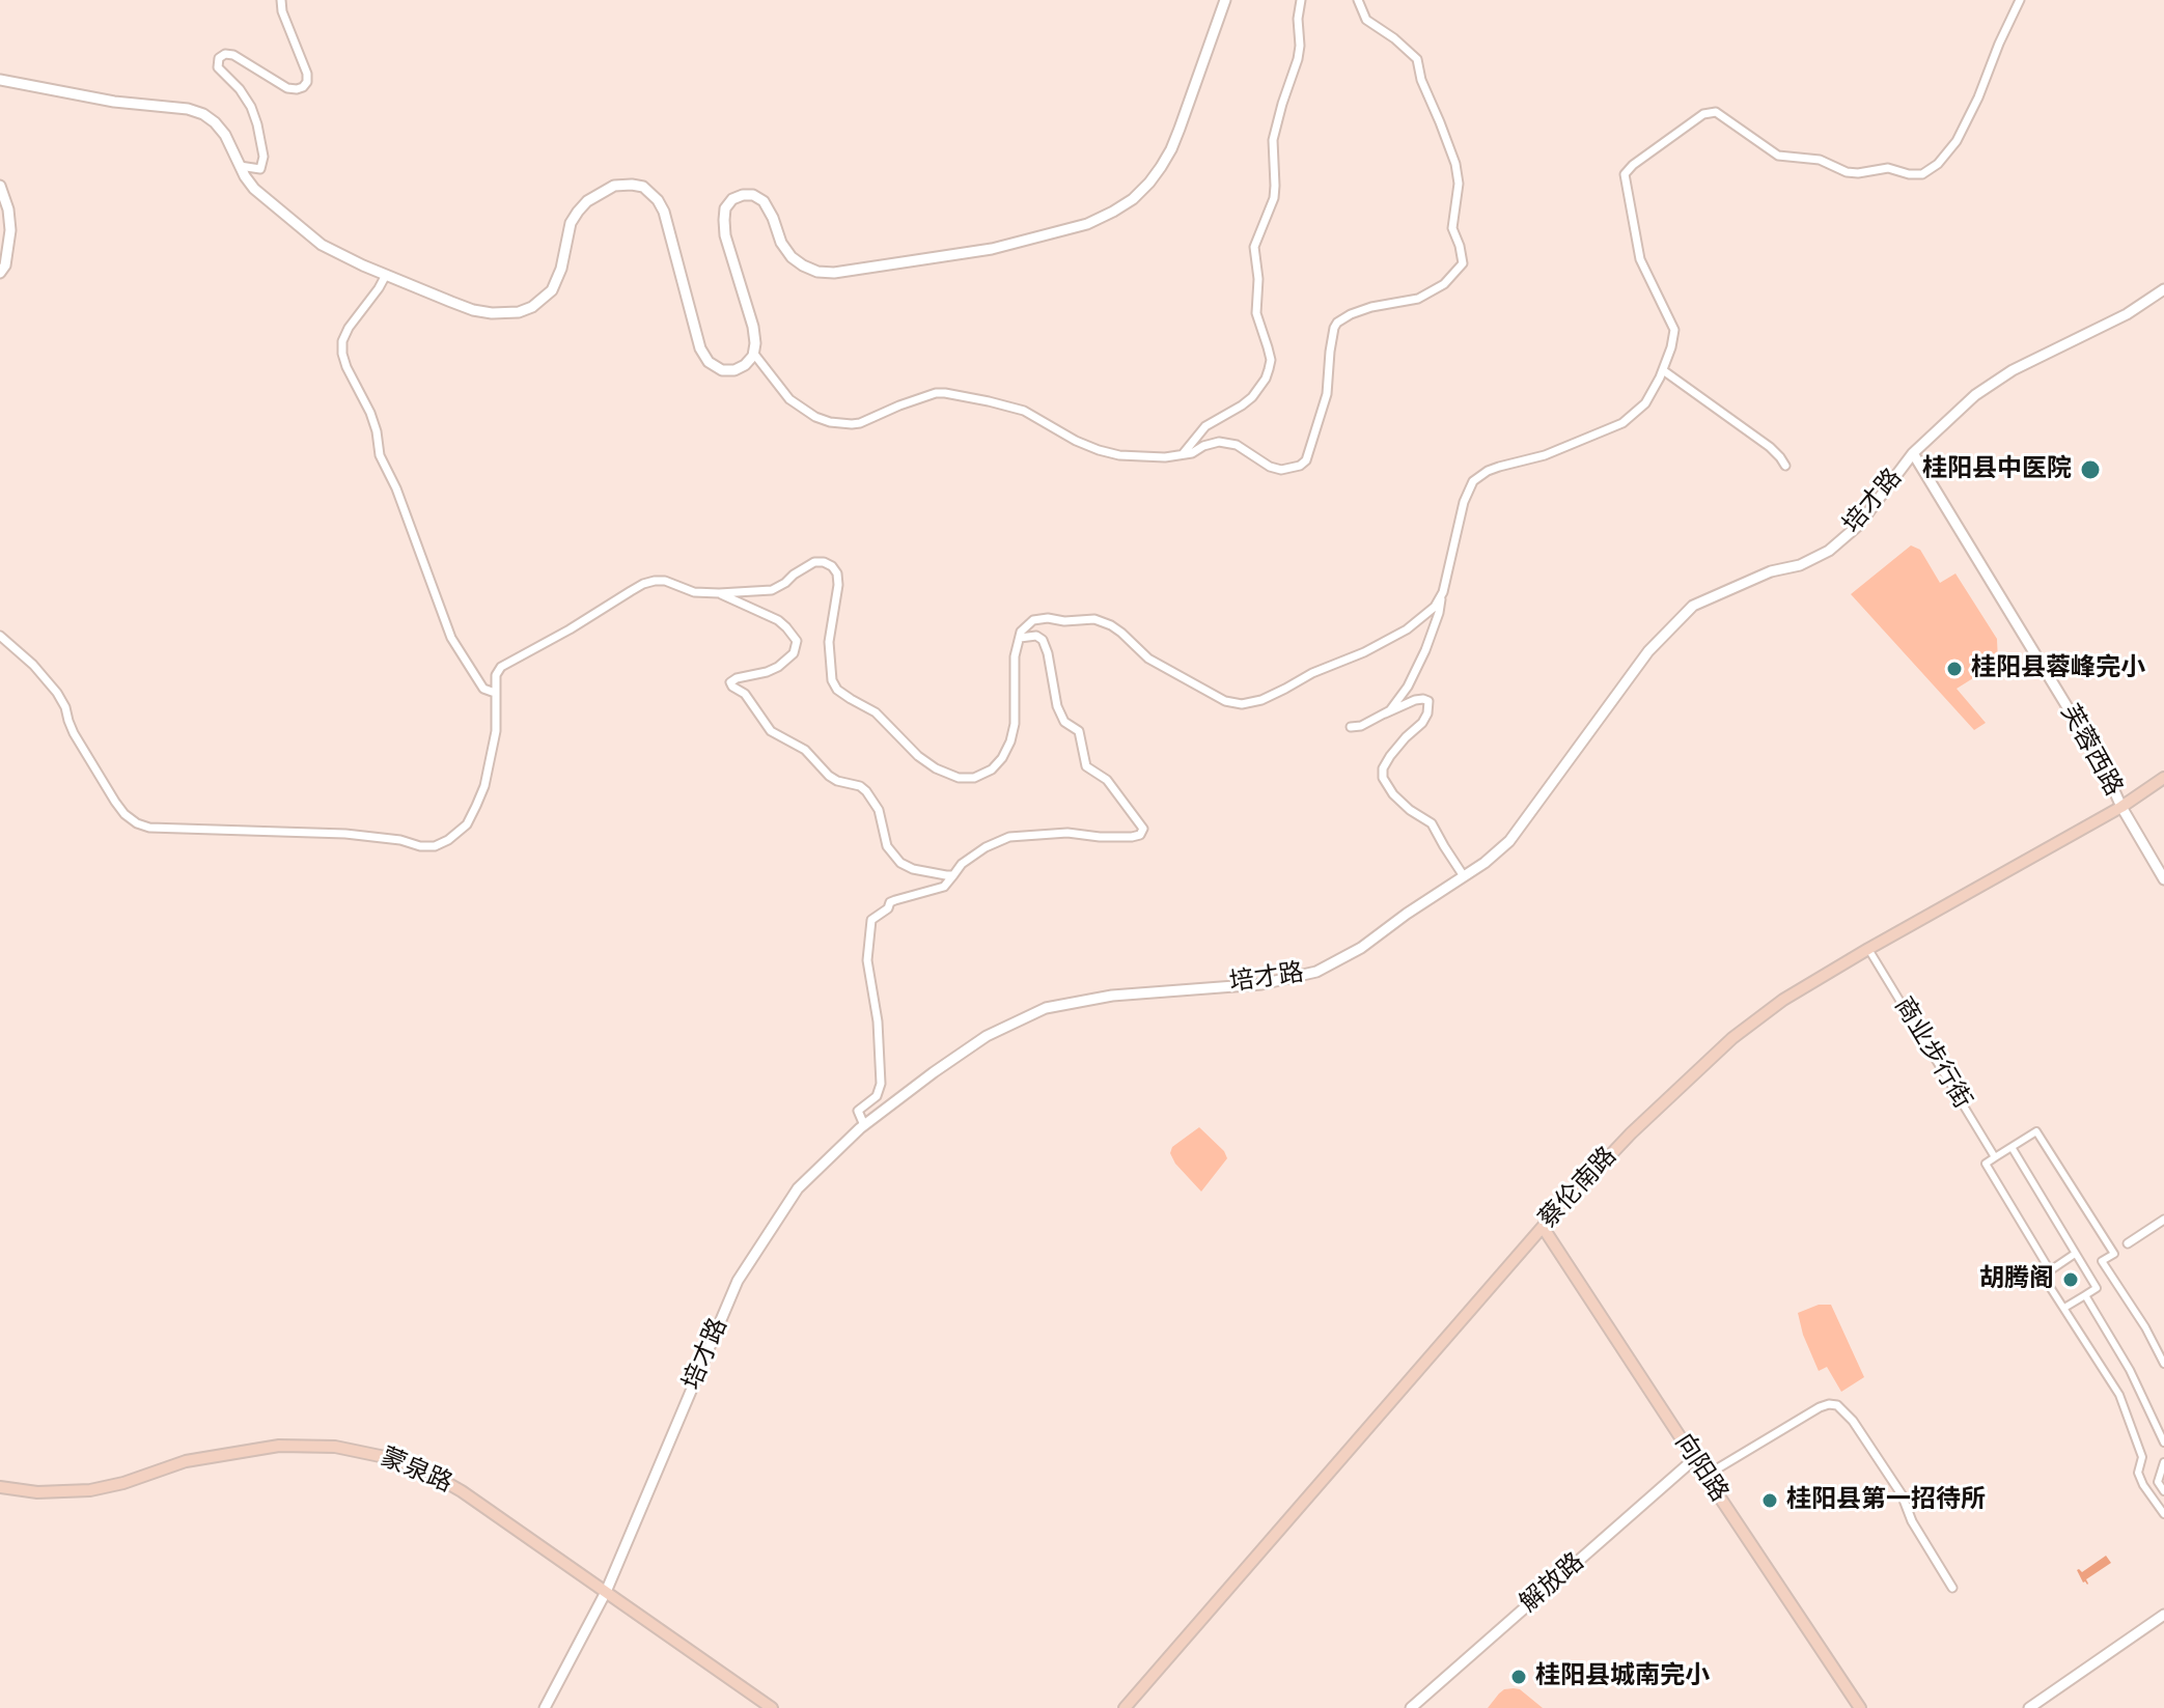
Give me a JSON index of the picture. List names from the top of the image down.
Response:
{
  "streets": {
    "main road": ["蔡伦南路", "向阳路", "蒙泉路"],
    "street": [
      "培才路",
      "芙蓉西路",
      "商业步行街",
      "解放路"
    ]
  },
  "crossings": [
    ["培才路", "芙蓉西路"],
    ["培才路", "蒙泉路"],
    ["芙蓉西路", "蔡伦南路"],
    ["商业步行街", "蔡伦南路"],
    ["蔡伦南路", "向阳路"],
    ["向阳路", "解放路"]
  ],
  "places": [
    "桂阳县中医院",
    "桂阳县蓉峰完小",
    "胡腾阁",
    "桂阳县第一招待所",
    "桂阳县城南完小"
  ]
}
